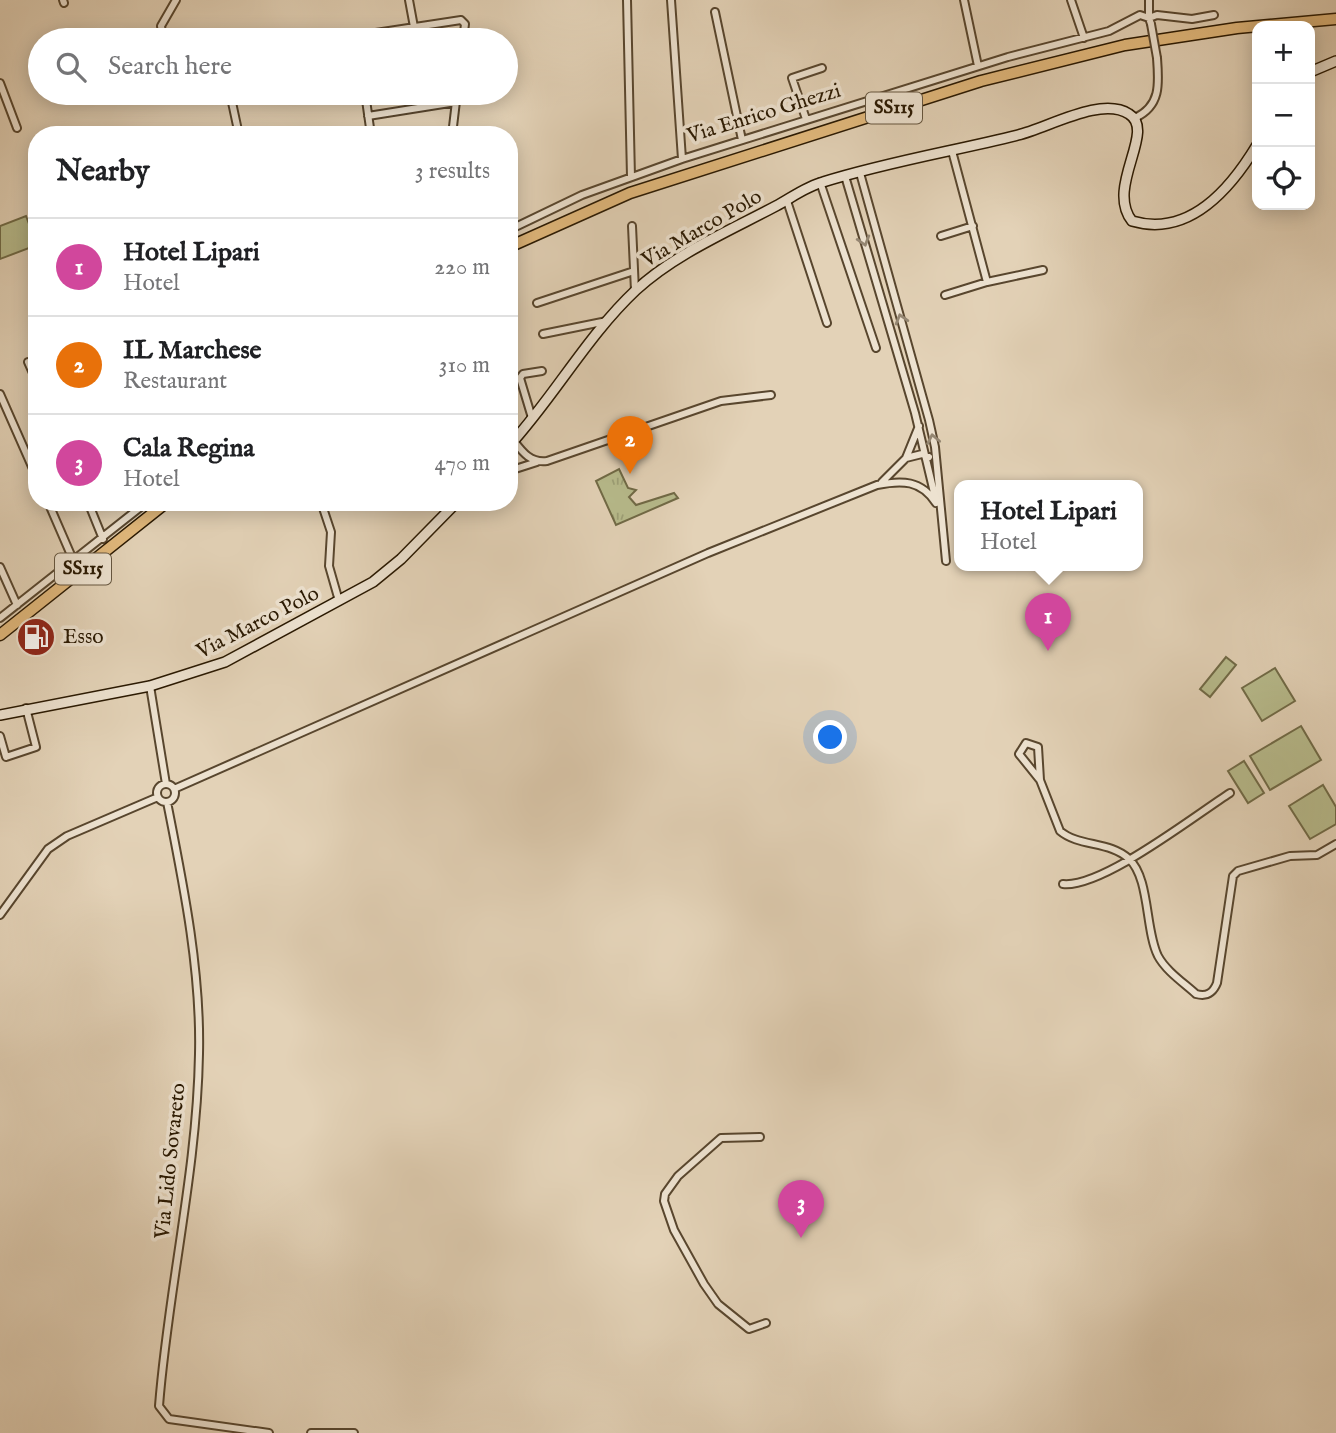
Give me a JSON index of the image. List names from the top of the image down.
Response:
{
  "streets": {
    "main road": ["SS115"],
    "street": ["Via Enrico Ghezzi", "Via Marco Polo", "Via Lido Sovareto"]
  },
  "places": {
    "fuel station": ["Esso"]
  },
  "page": {
    "map_buttons": ["+", "−"],
    "search": "Search here",
    "heading": ["Nearby", "3 results"],
    "list": [
      {
        "mark": "1",
        "name": "Hotel Lipari",
        "note": "Hotel",
        "value": "220 m"
      },
      {
        "mark": "2",
        "name": "IL Marchese",
        "note": "Restaurant",
        "value": "310 m"
      },
      {
        "mark": "3",
        "name": "Cala Regina",
        "note": "Hotel",
        "value": "470 m"
      }
    ],
    "pins": ["2", "1", "3"],
    "popup": ["Hotel Lipari", "Hotel"]
  }
}
